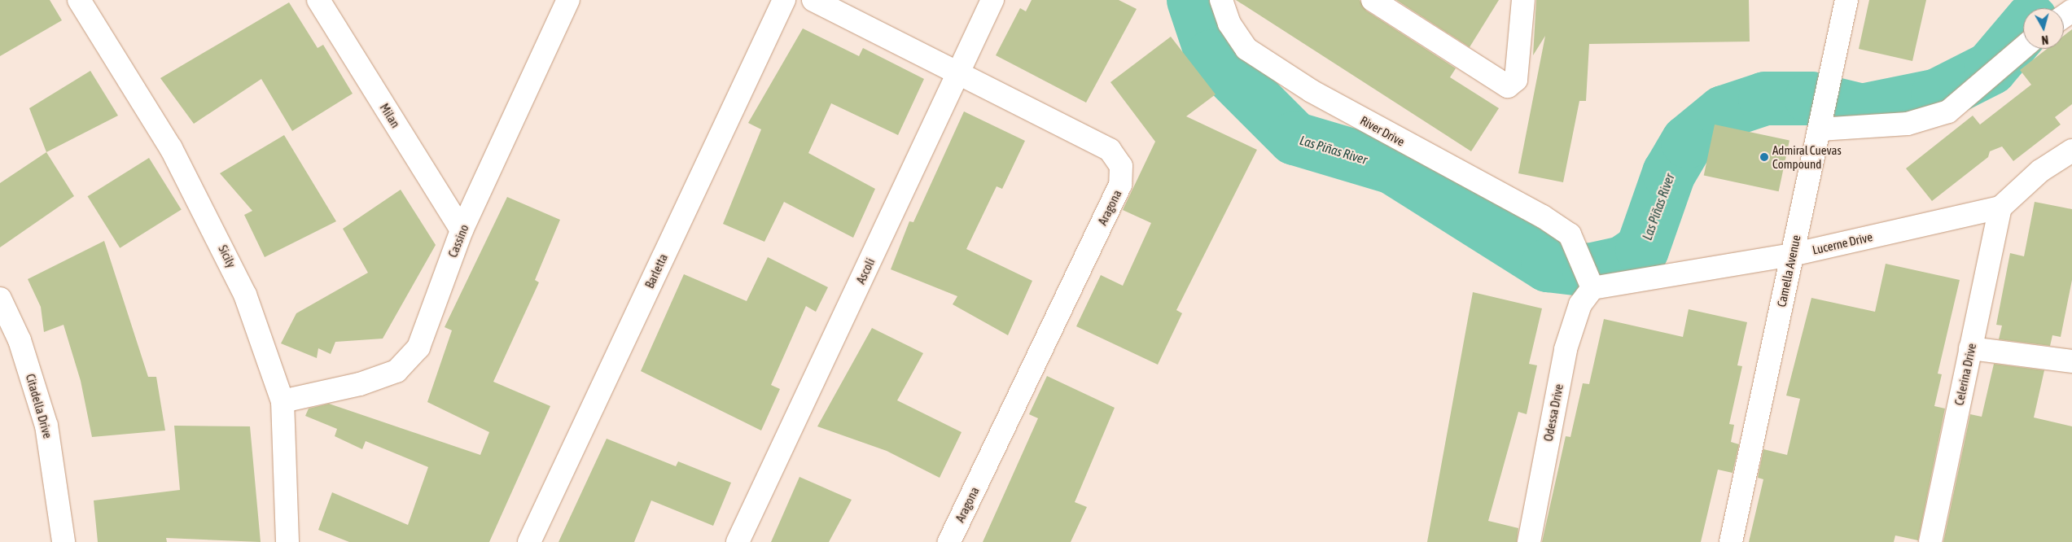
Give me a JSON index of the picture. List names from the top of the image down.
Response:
{
  "streets": {
    "street": [
      "Milan",
      "River Drive",
      "Aragona",
      "Cassino",
      "Lucerne Drive",
      "Sicily",
      "Barletta",
      "Ascoli",
      "Camella Avenue",
      "Celerina Drive",
      "Citadella Drive",
      "Odessa Drive"
    ]
  },
  "crossings": [
    ["Milan", "Cassino"],
    ["River Drive", "Lucerne Drive"],
    ["River Drive", "Odessa Drive"],
    ["Aragona", "Ascoli"],
    ["Cassino", "Sicily"],
    ["Lucerne Drive", "Camella Avenue"],
    ["Lucerne Drive", "Celerina Drive"],
    ["Lucerne Drive", "Odessa Drive"]
  ],
  "water": ["Las Piñas River"],
  "places": ["Admiral Cuevas Compound"],
  "north": "bottom"
}
